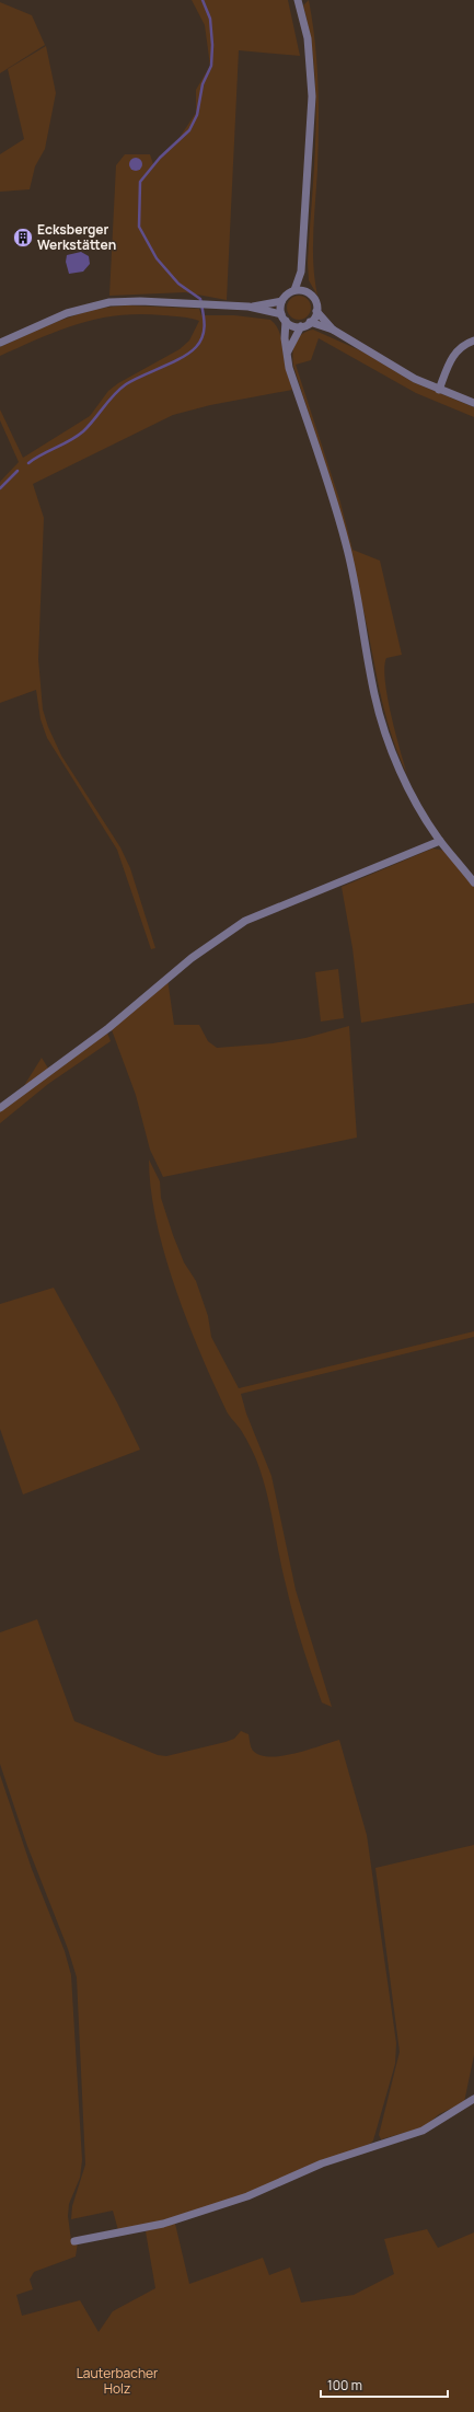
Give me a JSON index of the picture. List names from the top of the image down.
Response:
{
  "parks": ["Lauterbacher Holz"],
  "places": {
    "building": ["Ecksberger Werkstätten"]
  },
  "scale_bar": "100 m"
}
